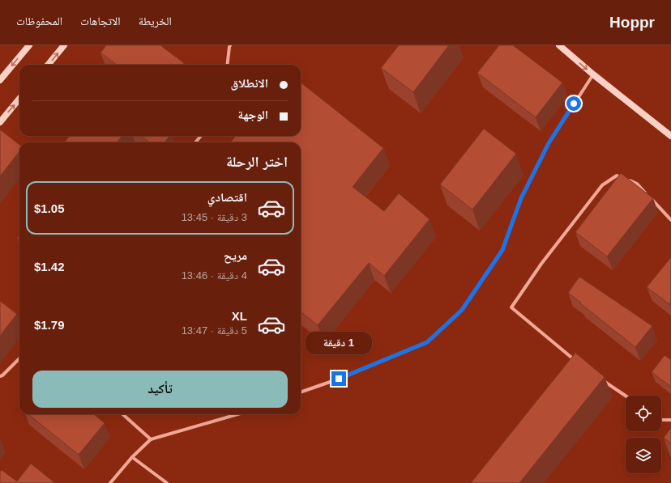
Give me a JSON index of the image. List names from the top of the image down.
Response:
{
  "page": {
    "header": "Hoppr",
    "nav": ["الخريطة", "الاتجاهات", "المحفوظات"],
    "banner": ["الانطلاق", "الوجهة"],
    "heading": "اختر الرحلة",
    "list": [
      {
        "name": "اقتصادي",
        "note": "3 دقيقة · 13:45",
        "value": "$1.05"
      },
      {
        "name": "مريح",
        "note": "4 دقيقة · 13:46",
        "value": "$1.42"
      },
      {
        "name": "XL",
        "note": "5 دقيقة · 13:47",
        "value": "$1.79"
      }
    ],
    "bubble": "1 دقيقة",
    "buttons": "تأكيد"
  }
}
